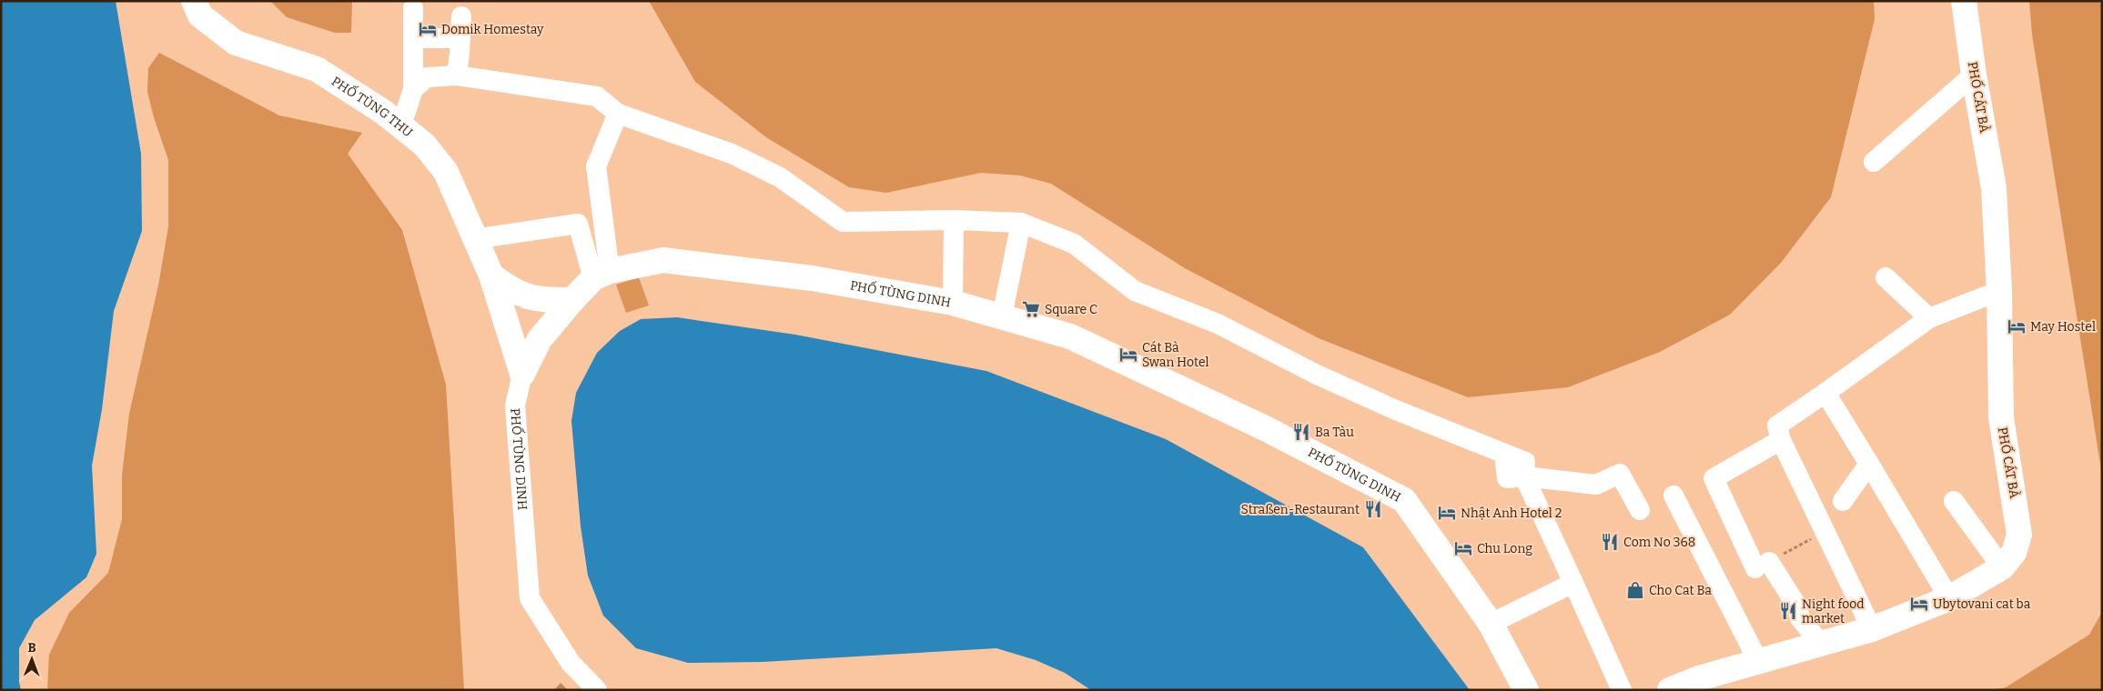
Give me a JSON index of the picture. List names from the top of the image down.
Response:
{
  "streets": {
    "main road": ["PHỐ CÁT BÀ", "PHỐ TÙNG THU", "PHỐ TÙNG DINH"]
  },
  "crossings": [
    ["PHỐ TÙNG THU", "PHỐ TÙNG DINH"]
  ],
  "places": {
    "hotel": [
      "Domik Homestay",
      "May Hostel",
      "Cát Bà Swan Hotel",
      "Nhật Anh Hotel 2",
      "Chu Long",
      "Ubytovani cat ba"
    ],
    "supermarket": ["Square C"],
    "restaurant": [
      "Ba Tàu",
      "Straßen-Restaurant",
      "Com No 368",
      "Night food market"
    ],
    "shop": ["Cho Cat Ba"]
  },
  "north": "top"
}
